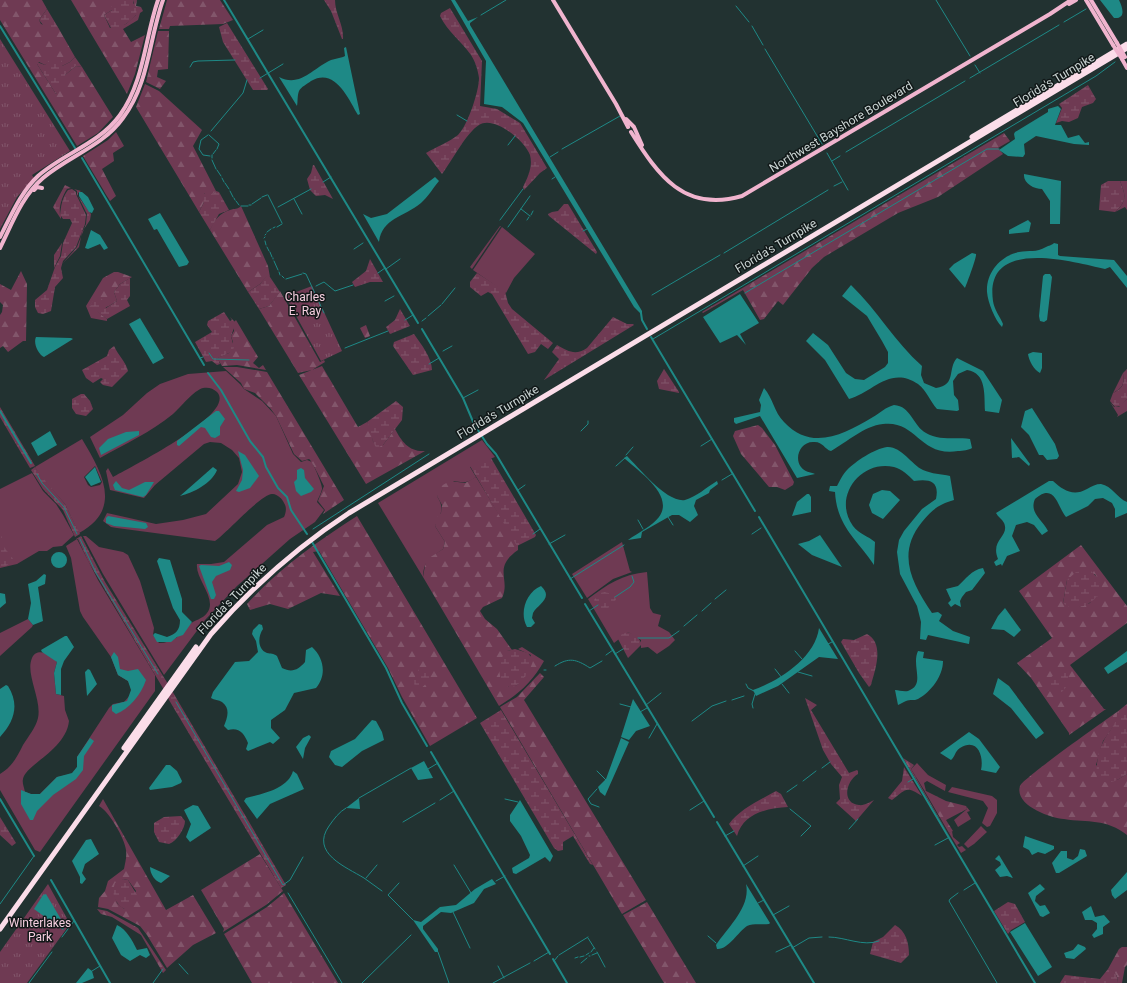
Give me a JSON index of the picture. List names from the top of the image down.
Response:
{
  "streets": {
    "highway": ["Florida's Turnpike"],
    "main road": ["Northwest Bayshore Boulevard"]
  },
  "parks": ["Charles E. Ray", "Winterlakes Park"]
}
